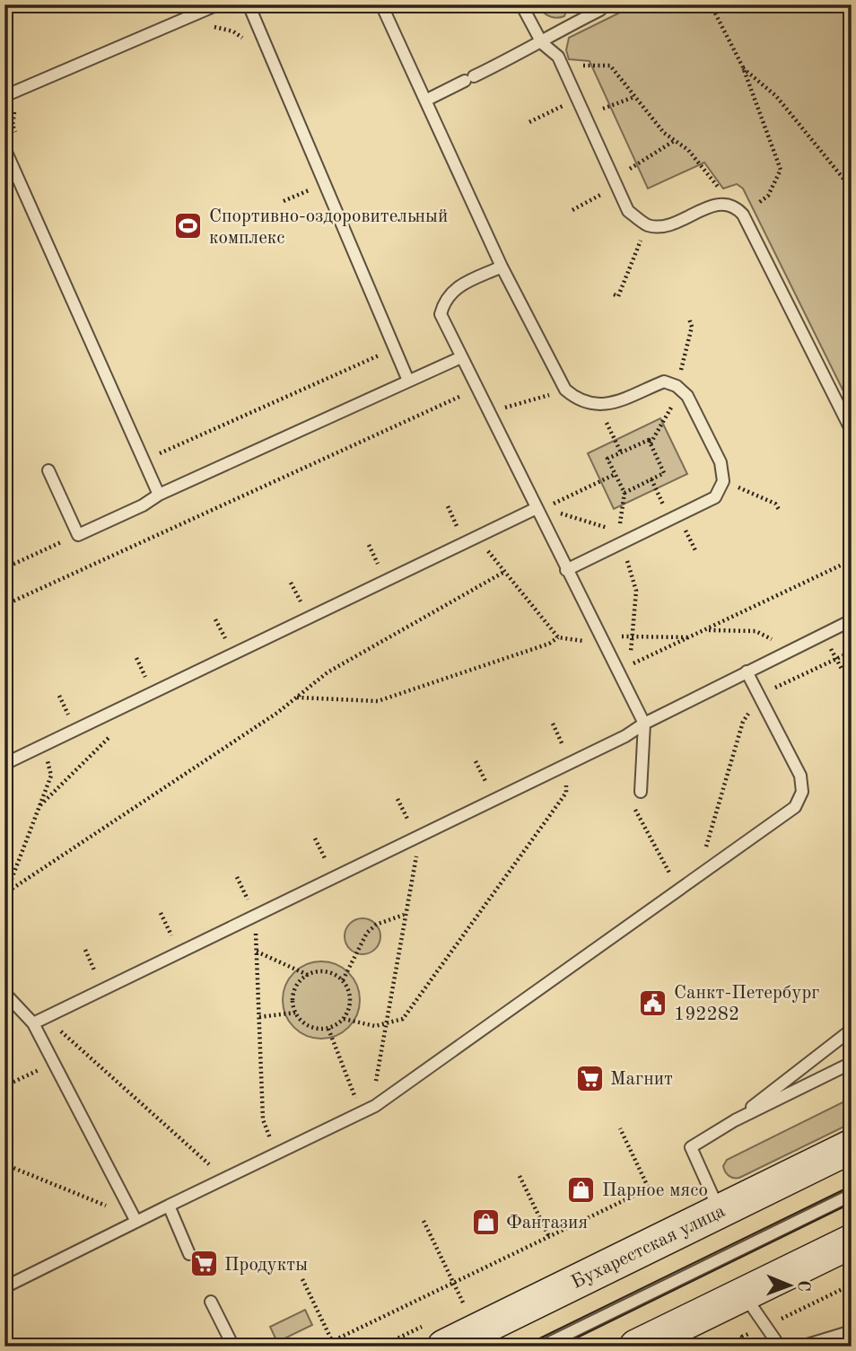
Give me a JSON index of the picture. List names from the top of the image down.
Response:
{
  "streets": {
    "main road": ["Бухарестская улица"]
  },
  "places": {
    "sports": ["Спортивно-оздоровительный комплекс"],
    "public building": ["Санкт-Петербург 192282"],
    "supermarket": ["Магнит", "Продукты"],
    "shop": ["Парное мясо", "Фантазия"]
  },
  "north": "right"
}
